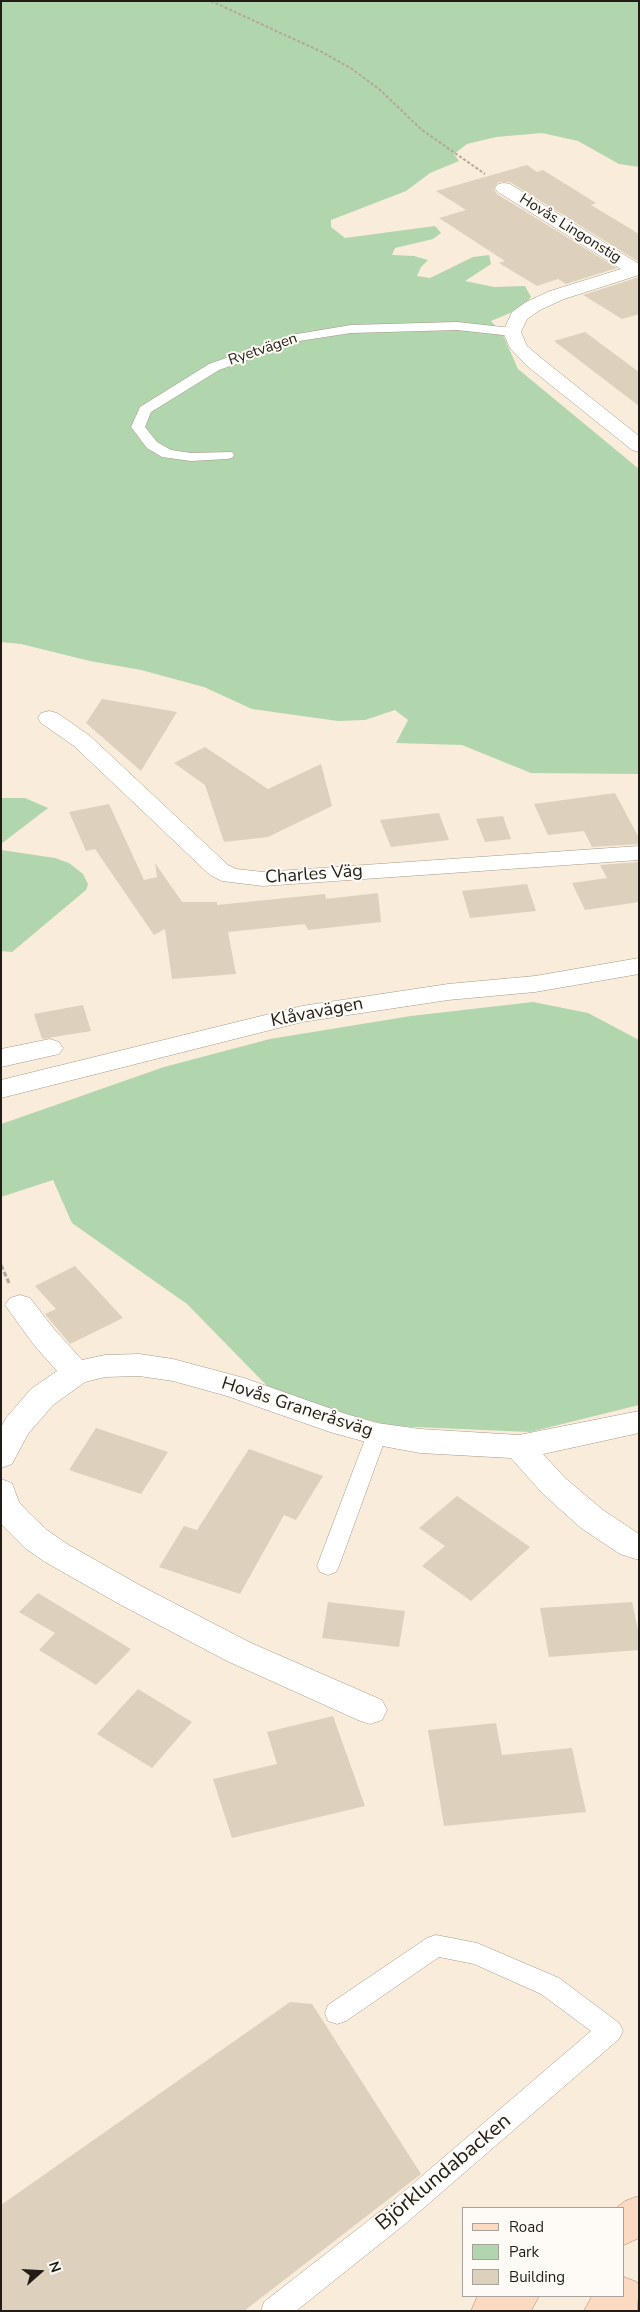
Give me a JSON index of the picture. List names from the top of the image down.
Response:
{
  "streets": {
    "street": [
      "Hovås Lingonstig",
      "Charles Väg",
      "Klåvavägen",
      "Hovås Graneråsväg"
    ],
    "lane": ["Ryetvägen", "Björklundabacken"]
  },
  "legend": ["Road", "Park", "Building"],
  "north": "right"
}
